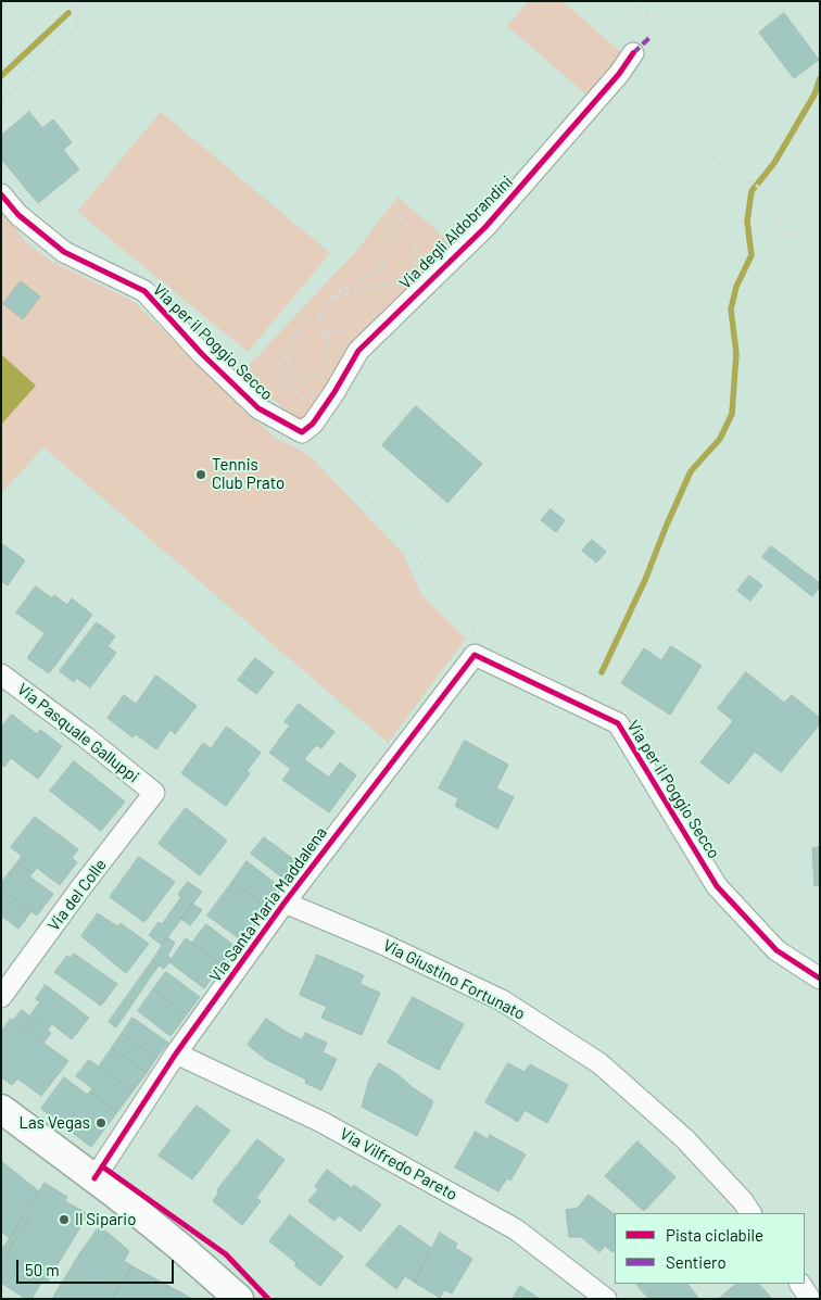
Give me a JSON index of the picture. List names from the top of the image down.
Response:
{
  "streets": {
    "street": [
      "Via degli Aldobrandini",
      "Via per il Poggio Secco",
      "Via Pasquale Galluppi",
      "Via del Colle",
      "Via Santa Maria Maddalena",
      "Via Giustino Fortunato",
      "Via Vilfredo Pareto"
    ]
  },
  "crossings": [
    ["Via degli Aldobrandini", "Via per il Poggio Secco"],
    ["Via per il Poggio Secco", "Via Santa Maria Maddalena"],
    ["Via Pasquale Galluppi", "Via del Colle"],
    ["Via Santa Maria Maddalena", "Via Giustino Fortunato"],
    ["Via Santa Maria Maddalena", "Via Vilfredo Pareto"]
  ],
  "places": ["Tennis Club Prato", "Las Vegas", "Il Sipario"],
  "legend": ["Pista ciclabile", "Sentiero"],
  "scale_bar": "50 m"
}
